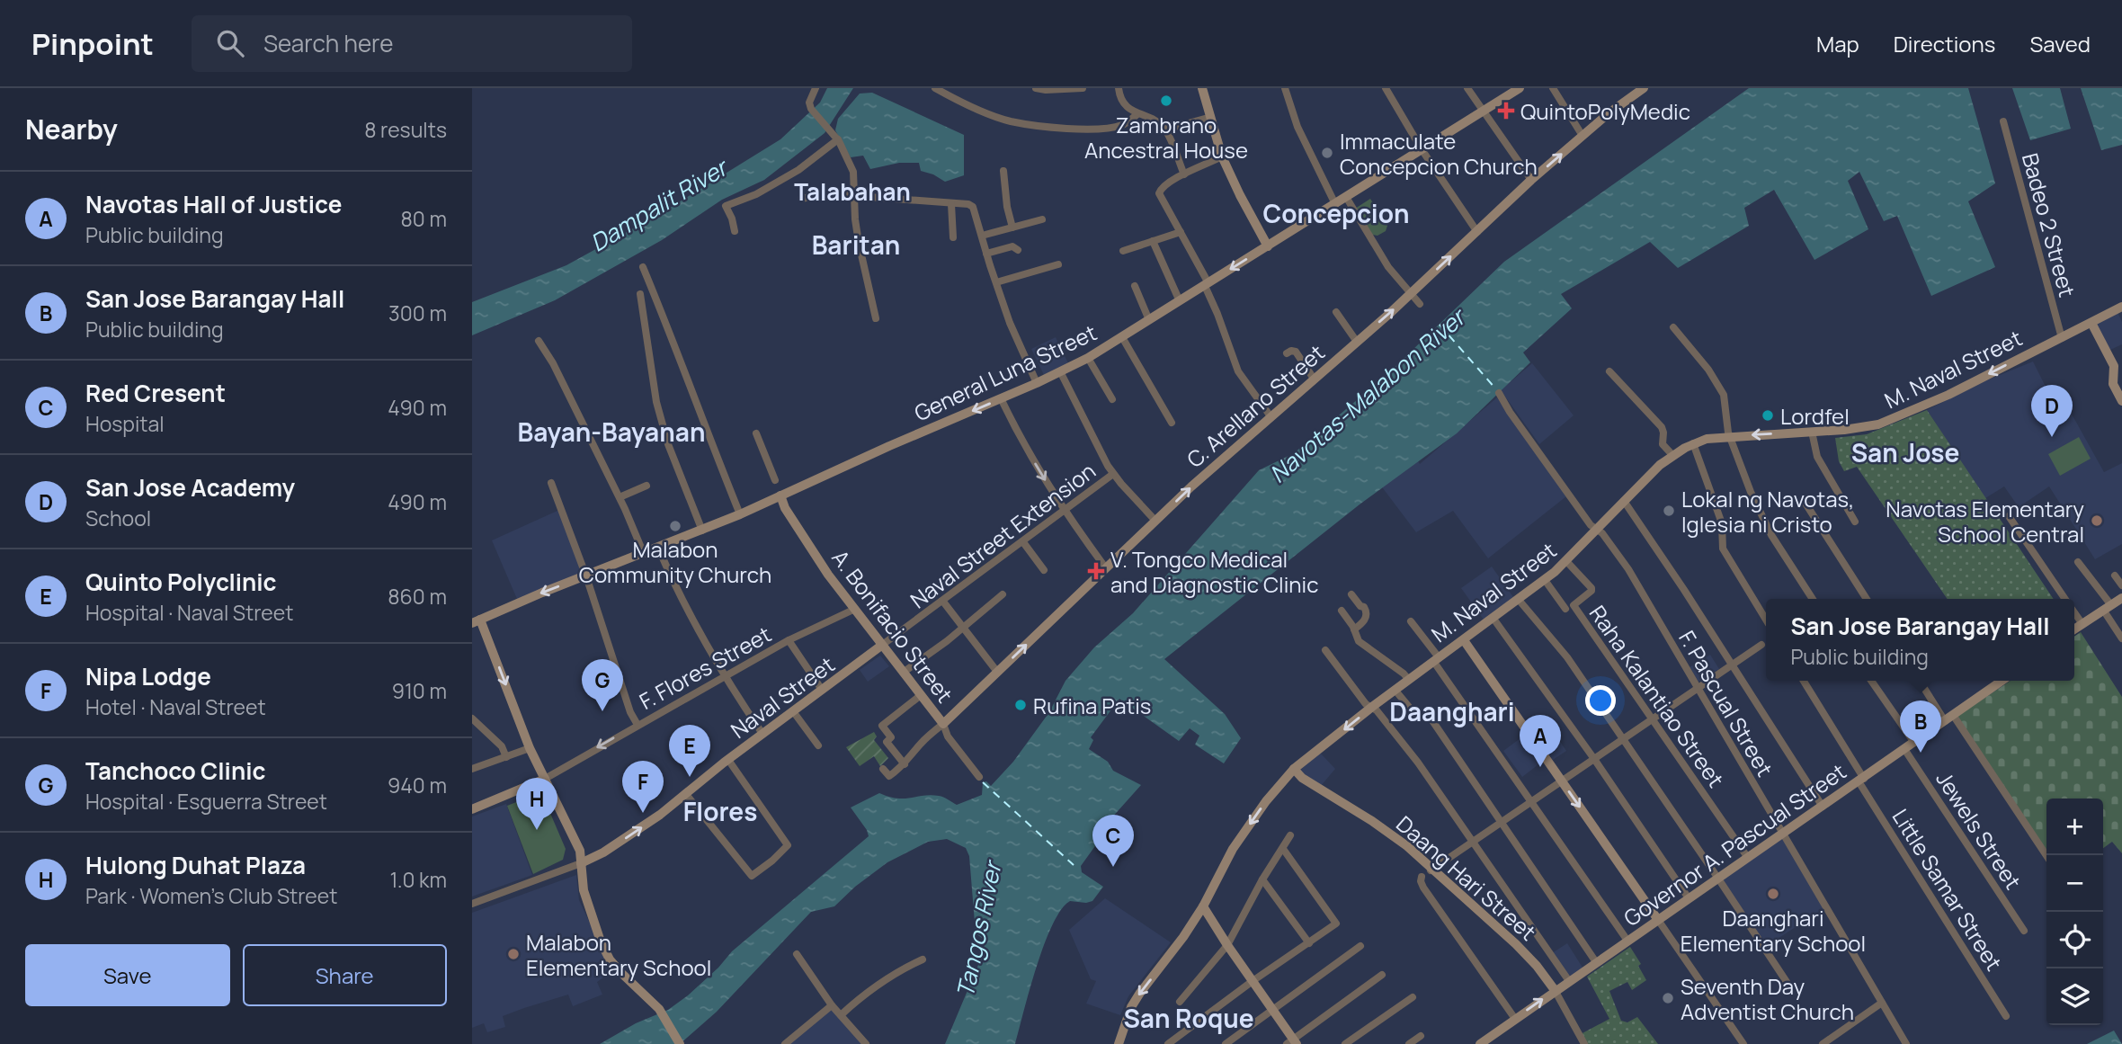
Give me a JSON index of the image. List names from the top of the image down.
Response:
{
  "streets": {
    "main road": [
      "M. Naval Street",
      "General Luna Street",
      "C. Arellano Street",
      "A. Bonifacio Street",
      "Naval Street",
      "Governor A. Pascual Street",
      "Daang Hari Street"
    ],
    "street": [
      "Badeo 2 Street",
      "Naval Street Extension",
      "F. Flores Street",
      "Raha Kalantiao Street",
      "F. Pascual Street",
      "Jewels Street",
      "Little Samar Street"
    ]
  },
  "crossings": [
    ["Badeo 2 Street", "M. Naval Street"],
    ["M. Naval Street", "Raha Kalantiao Street"],
    ["M. Naval Street", "F. Pascual Street"],
    ["M. Naval Street", "Daang Hari Street"],
    ["General Luna Street", "A. Bonifacio Street"],
    ["C. Arellano Street", "A. Bonifacio Street"],
    ["Naval Street Extension", "A. Bonifacio Street"],
    ["Naval Street Extension", "Naval Street"],
    ["A. Bonifacio Street", "F. Flores Street"],
    ["A. Bonifacio Street", "Naval Street"],
    ["Raha Kalantiao Street", "Governor A. Pascual Street"],
    ["F. Pascual Street", "Governor A. Pascual Street"],
    ["Jewels Street", "Governor A. Pascual Street"],
    ["Governor A. Pascual Street", "Daang Hari Street"],
    ["Governor A. Pascual Street", "Little Samar Street"]
  ],
  "one_way": ["M. Naval Street", "General Luna Street", "C. Arellano Street"],
  "districts": [
    "Talabahan",
    "Concepcion",
    "Baritan",
    "Bayan-Bayanan",
    "San Jose",
    "Daanghari",
    "Flores",
    "San Roque"
  ],
  "water": ["Dampalit River", "Navotas-Malabon River", "Tangos River"],
  "places": {
    "other": [
      "Zambrano Ancestral House",
      "Immaculate Concepcion Church",
      "Lordfel",
      "Lokal ng Navotas, Iglesia ni Cristo",
      "Navotas Elementary School Central",
      "Malabon Community Church",
      "Rufina Patis",
      "Daanghari Elementary School",
      "Malabon Elementary School",
      "Seventh Day Adventist Church"
    ],
    "health": ["QuintoPolyMedic", "V. Tongco Medical and Diagnostic Clinic"]
  },
  "page": {
    "header": "Pinpoint",
    "search": "Search here",
    "nav": ["Map", "Directions", "Saved"],
    "heading": ["Nearby", "8 results"],
    "list": [
      {
        "mark": "A",
        "name": "Navotas Hall of Justice",
        "note": "Public building",
        "value": "80 m"
      },
      {
        "mark": "B",
        "name": "San Jose Barangay Hall",
        "note": "Public building",
        "value": "300 m"
      },
      {
        "mark": "C",
        "name": "Red Cresent",
        "note": "Hospital",
        "value": "490 m"
      },
      {
        "mark": "D",
        "name": "San Jose Academy",
        "note": "School",
        "value": "490 m"
      },
      {
        "mark": "E",
        "name": "Quinto Polyclinic",
        "note": "Hospital · Naval Street",
        "value": "860 m"
      },
      {
        "mark": "F",
        "name": "Nipa Lodge",
        "note": "Hotel · Naval Street",
        "value": "910 m"
      },
      {
        "mark": "G",
        "name": "Tanchoco Clinic",
        "note": "Hospital · Esguerra Street",
        "value": "940 m"
      },
      {
        "mark": "H",
        "name": "Hulong Duhat Plaza",
        "note": "Park · Women's Club Street",
        "value": "1.0 km"
      }
    ],
    "pins": [
      "D",
      "G",
      "B",
      "A",
      "E",
      "F",
      "H",
      "C"
    ],
    "popup": ["San Jose Barangay Hall", "Public building"],
    "map_buttons": ["+", "−"],
    "buttons": ["Save", "Share"]
  }
}
